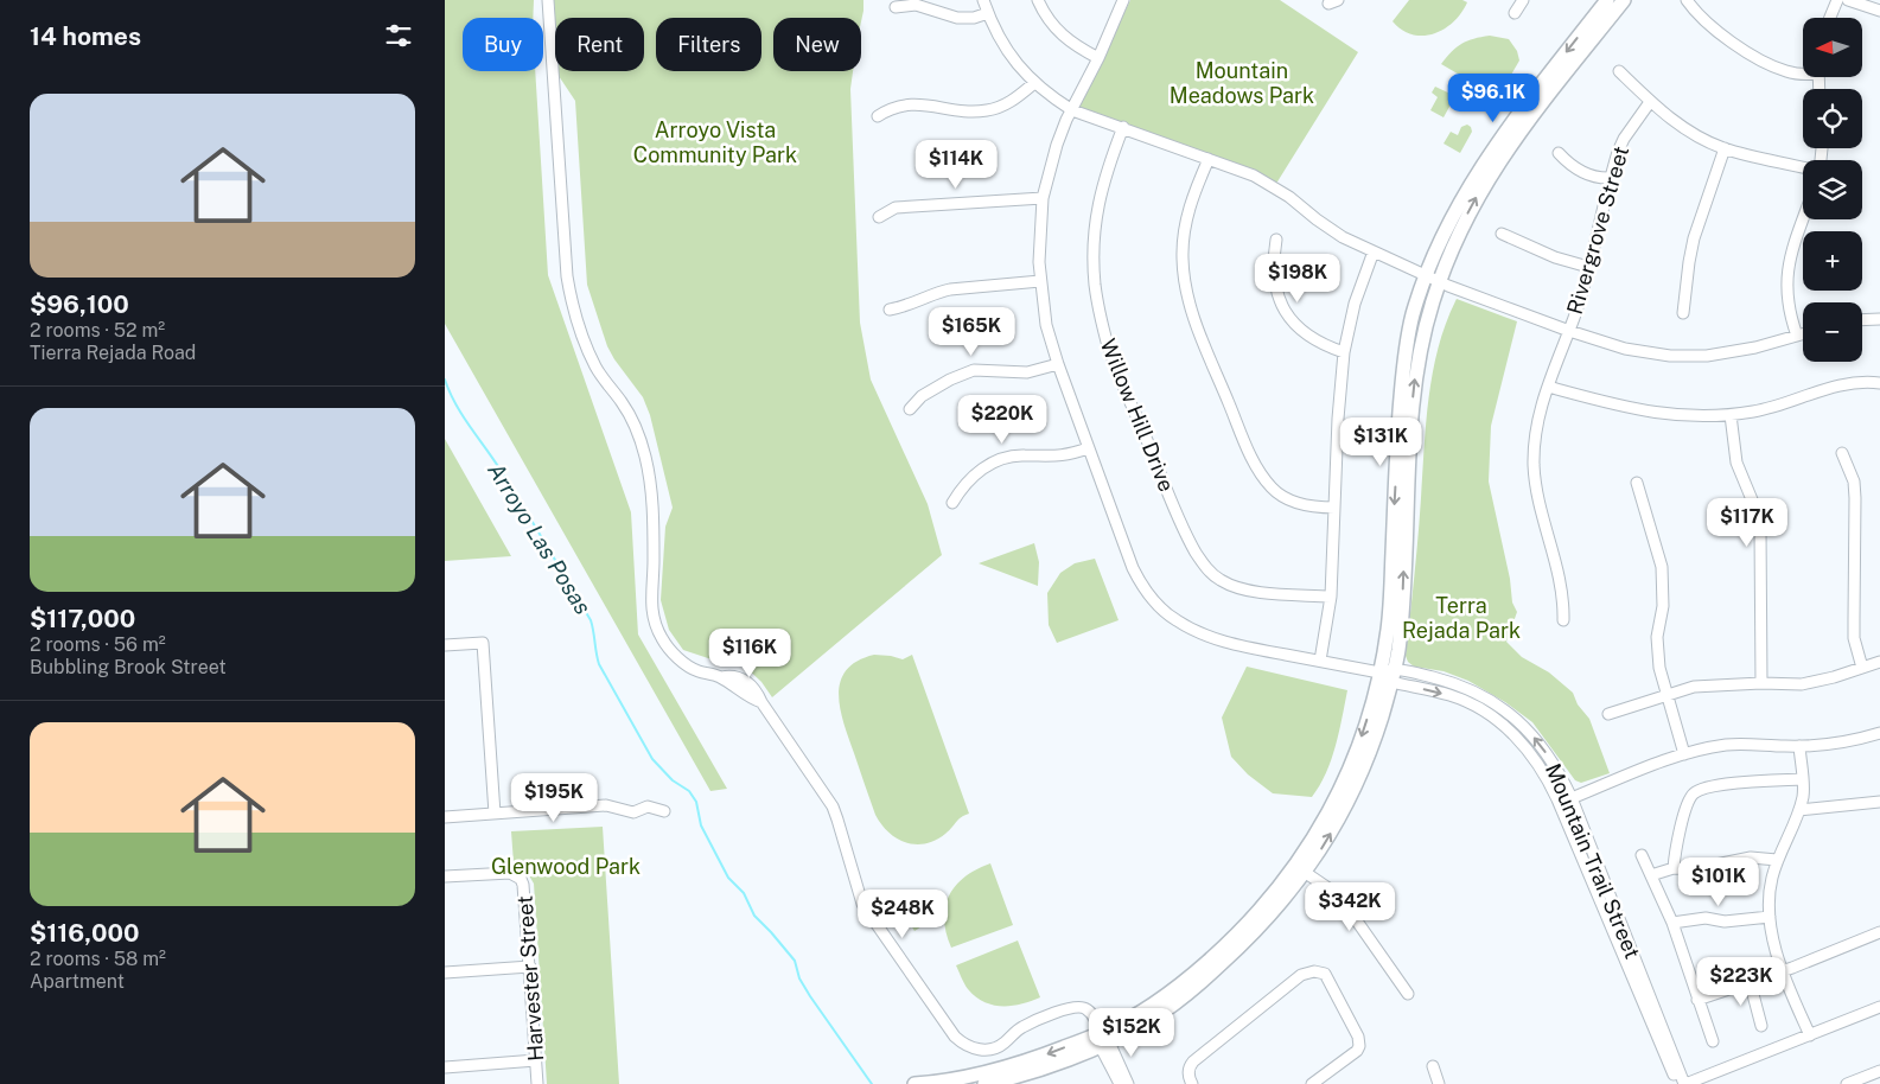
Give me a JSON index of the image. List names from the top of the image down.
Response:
{
  "streets": {
    "street": [
      "Rivergrove Street",
      "Willow Hill Drive",
      "Mountain Trail Street",
      "Harvester Street"
    ]
  },
  "water": ["Arroyo Las Posas"],
  "parks": [
    "Mountain Meadows Park",
    "Arroyo Vista Community Park",
    "Terra Rejada Park",
    "Glenwood Park"
  ],
  "north": "left",
  "page": {
    "heading": "14 homes",
    "map_buttons": ["+", "−"],
    "chip": [
      "Buy",
      "Rent",
      "Filters",
      "New"
    ],
    "list": [
      {
        "name": "$96,100",
        "note": "2 rooms · 52 m² · Tierra Rejada Road"
      },
      {
        "name": "$117,000",
        "note": "2 rooms · 56 m² · Bubbling Brook Street"
      },
      {
        "name": "$116,000",
        "note": "2 rooms · 58 m² · Apartment"
      }
    ],
    "price": [
      "$96.1K",
      "$114K",
      "$198K",
      "$165K",
      "$220K",
      "$131K",
      "$117K",
      "$116K",
      "$195K",
      "$101K",
      "$342K",
      "$248K",
      "$223K",
      "$152K"
    ]
  }
}
